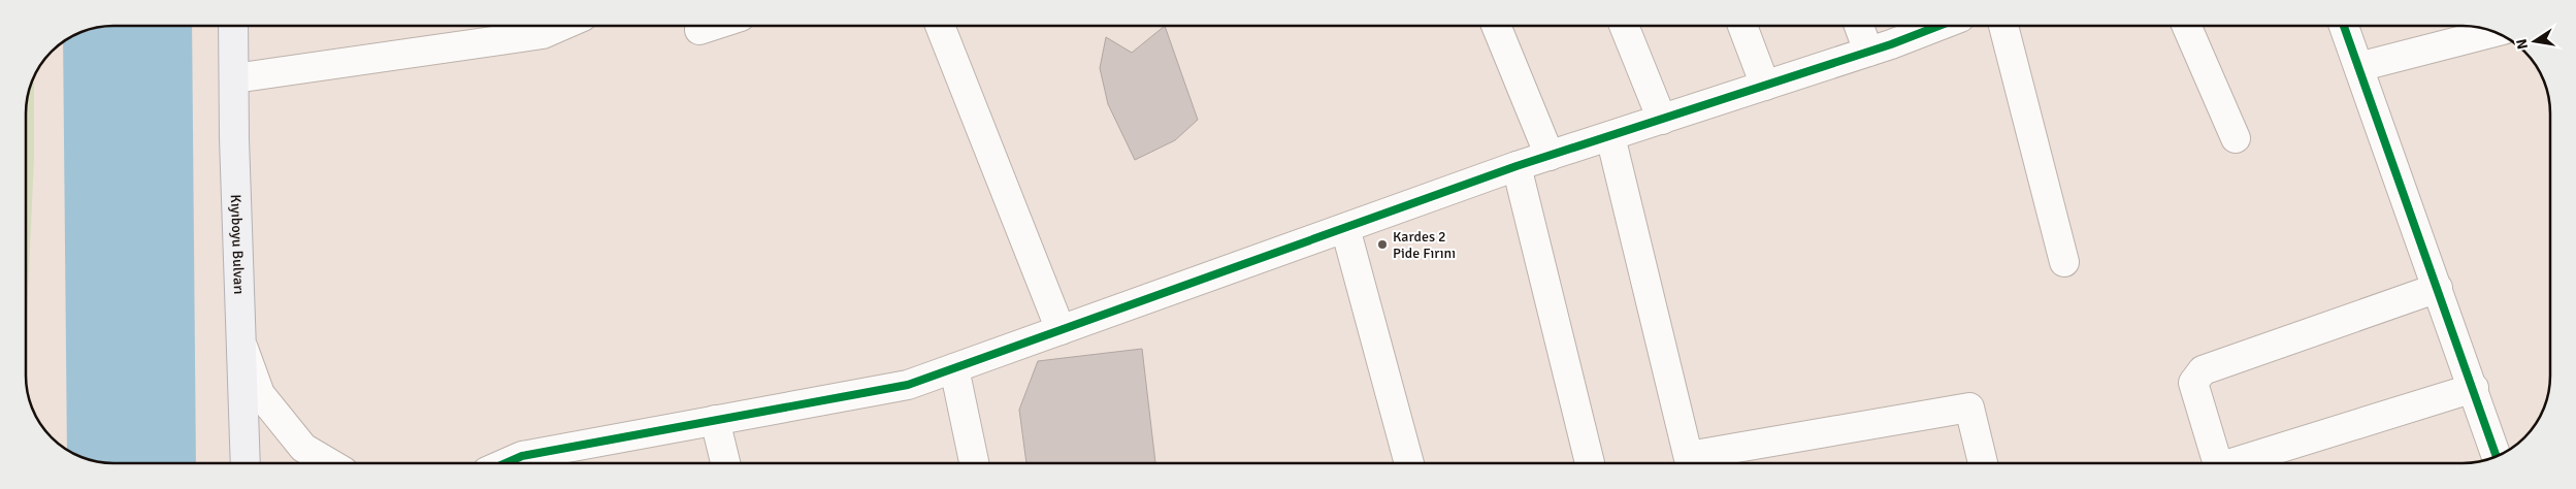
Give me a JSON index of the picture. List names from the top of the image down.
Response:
{
  "streets": {
    "main road": ["Kıyıboyu Bulvarı"]
  },
  "places": ["Kardes 2 Pide Fırını"],
  "north": "left"
}
